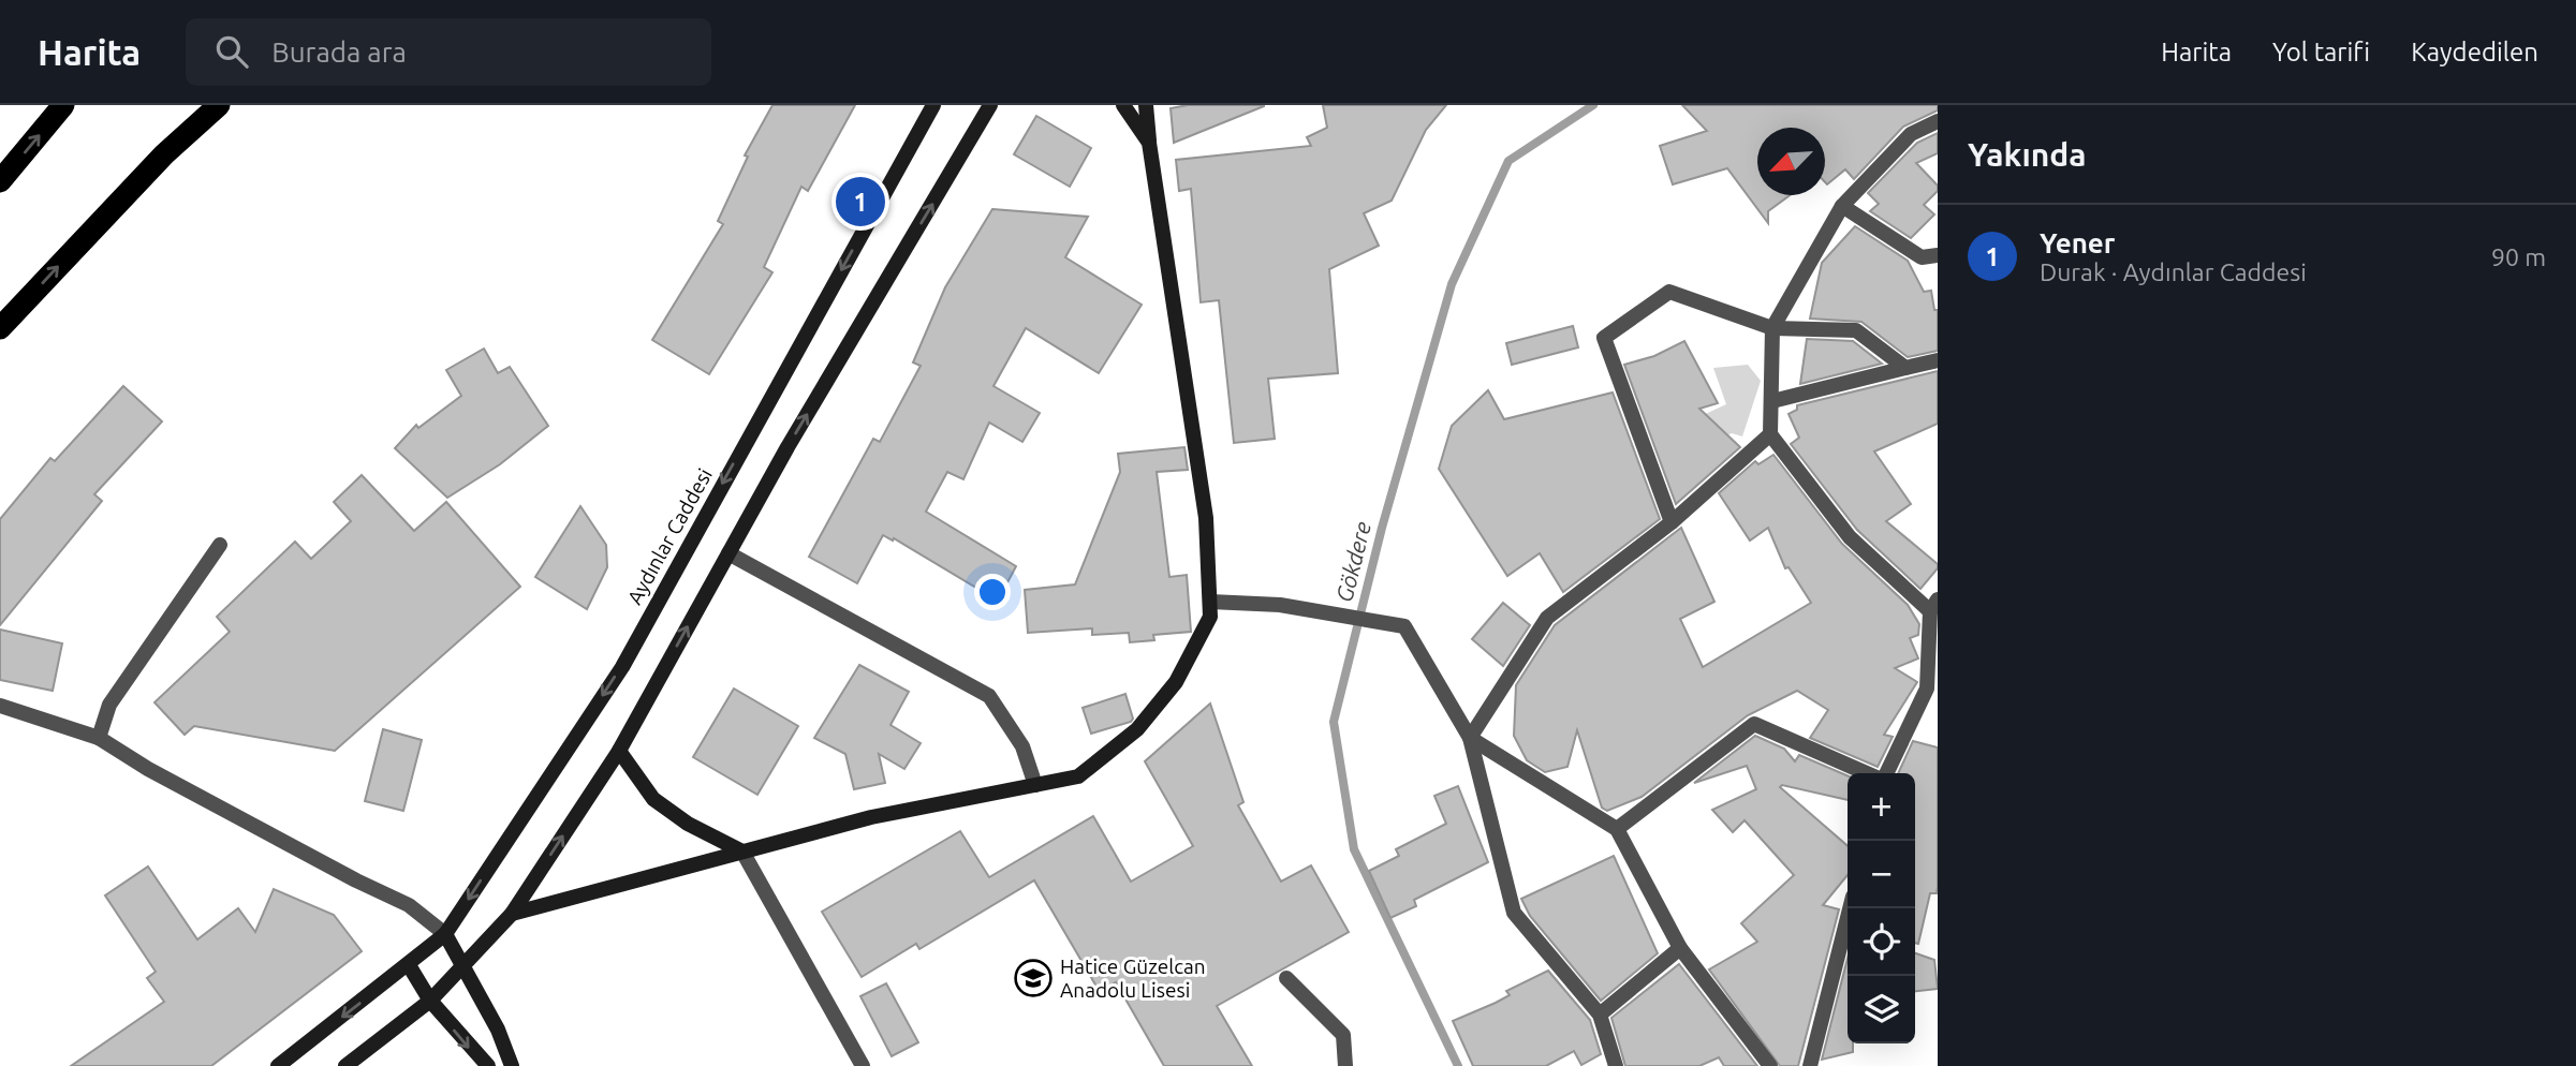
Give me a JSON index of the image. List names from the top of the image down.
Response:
{
  "streets": {
    "main road": ["Aydınlar Caddesi"]
  },
  "water": ["Gökdere"],
  "places": {
    "school or university": ["Hatice Güzelcan Anadolu Lisesi"]
  },
  "north": "bottom left",
  "page": {
    "header": "Harita",
    "search": "Burada ara",
    "nav": ["Harita", "Yol tarifi", "Kaydedilen"],
    "heading": "Yakında",
    "pins": "1",
    "list": [
      {
        "mark": "1",
        "name": "Yener",
        "note": "Durak · Aydınlar Caddesi",
        "value": "90 m"
      }
    ],
    "map_buttons": ["+", "−"]
  }
}
